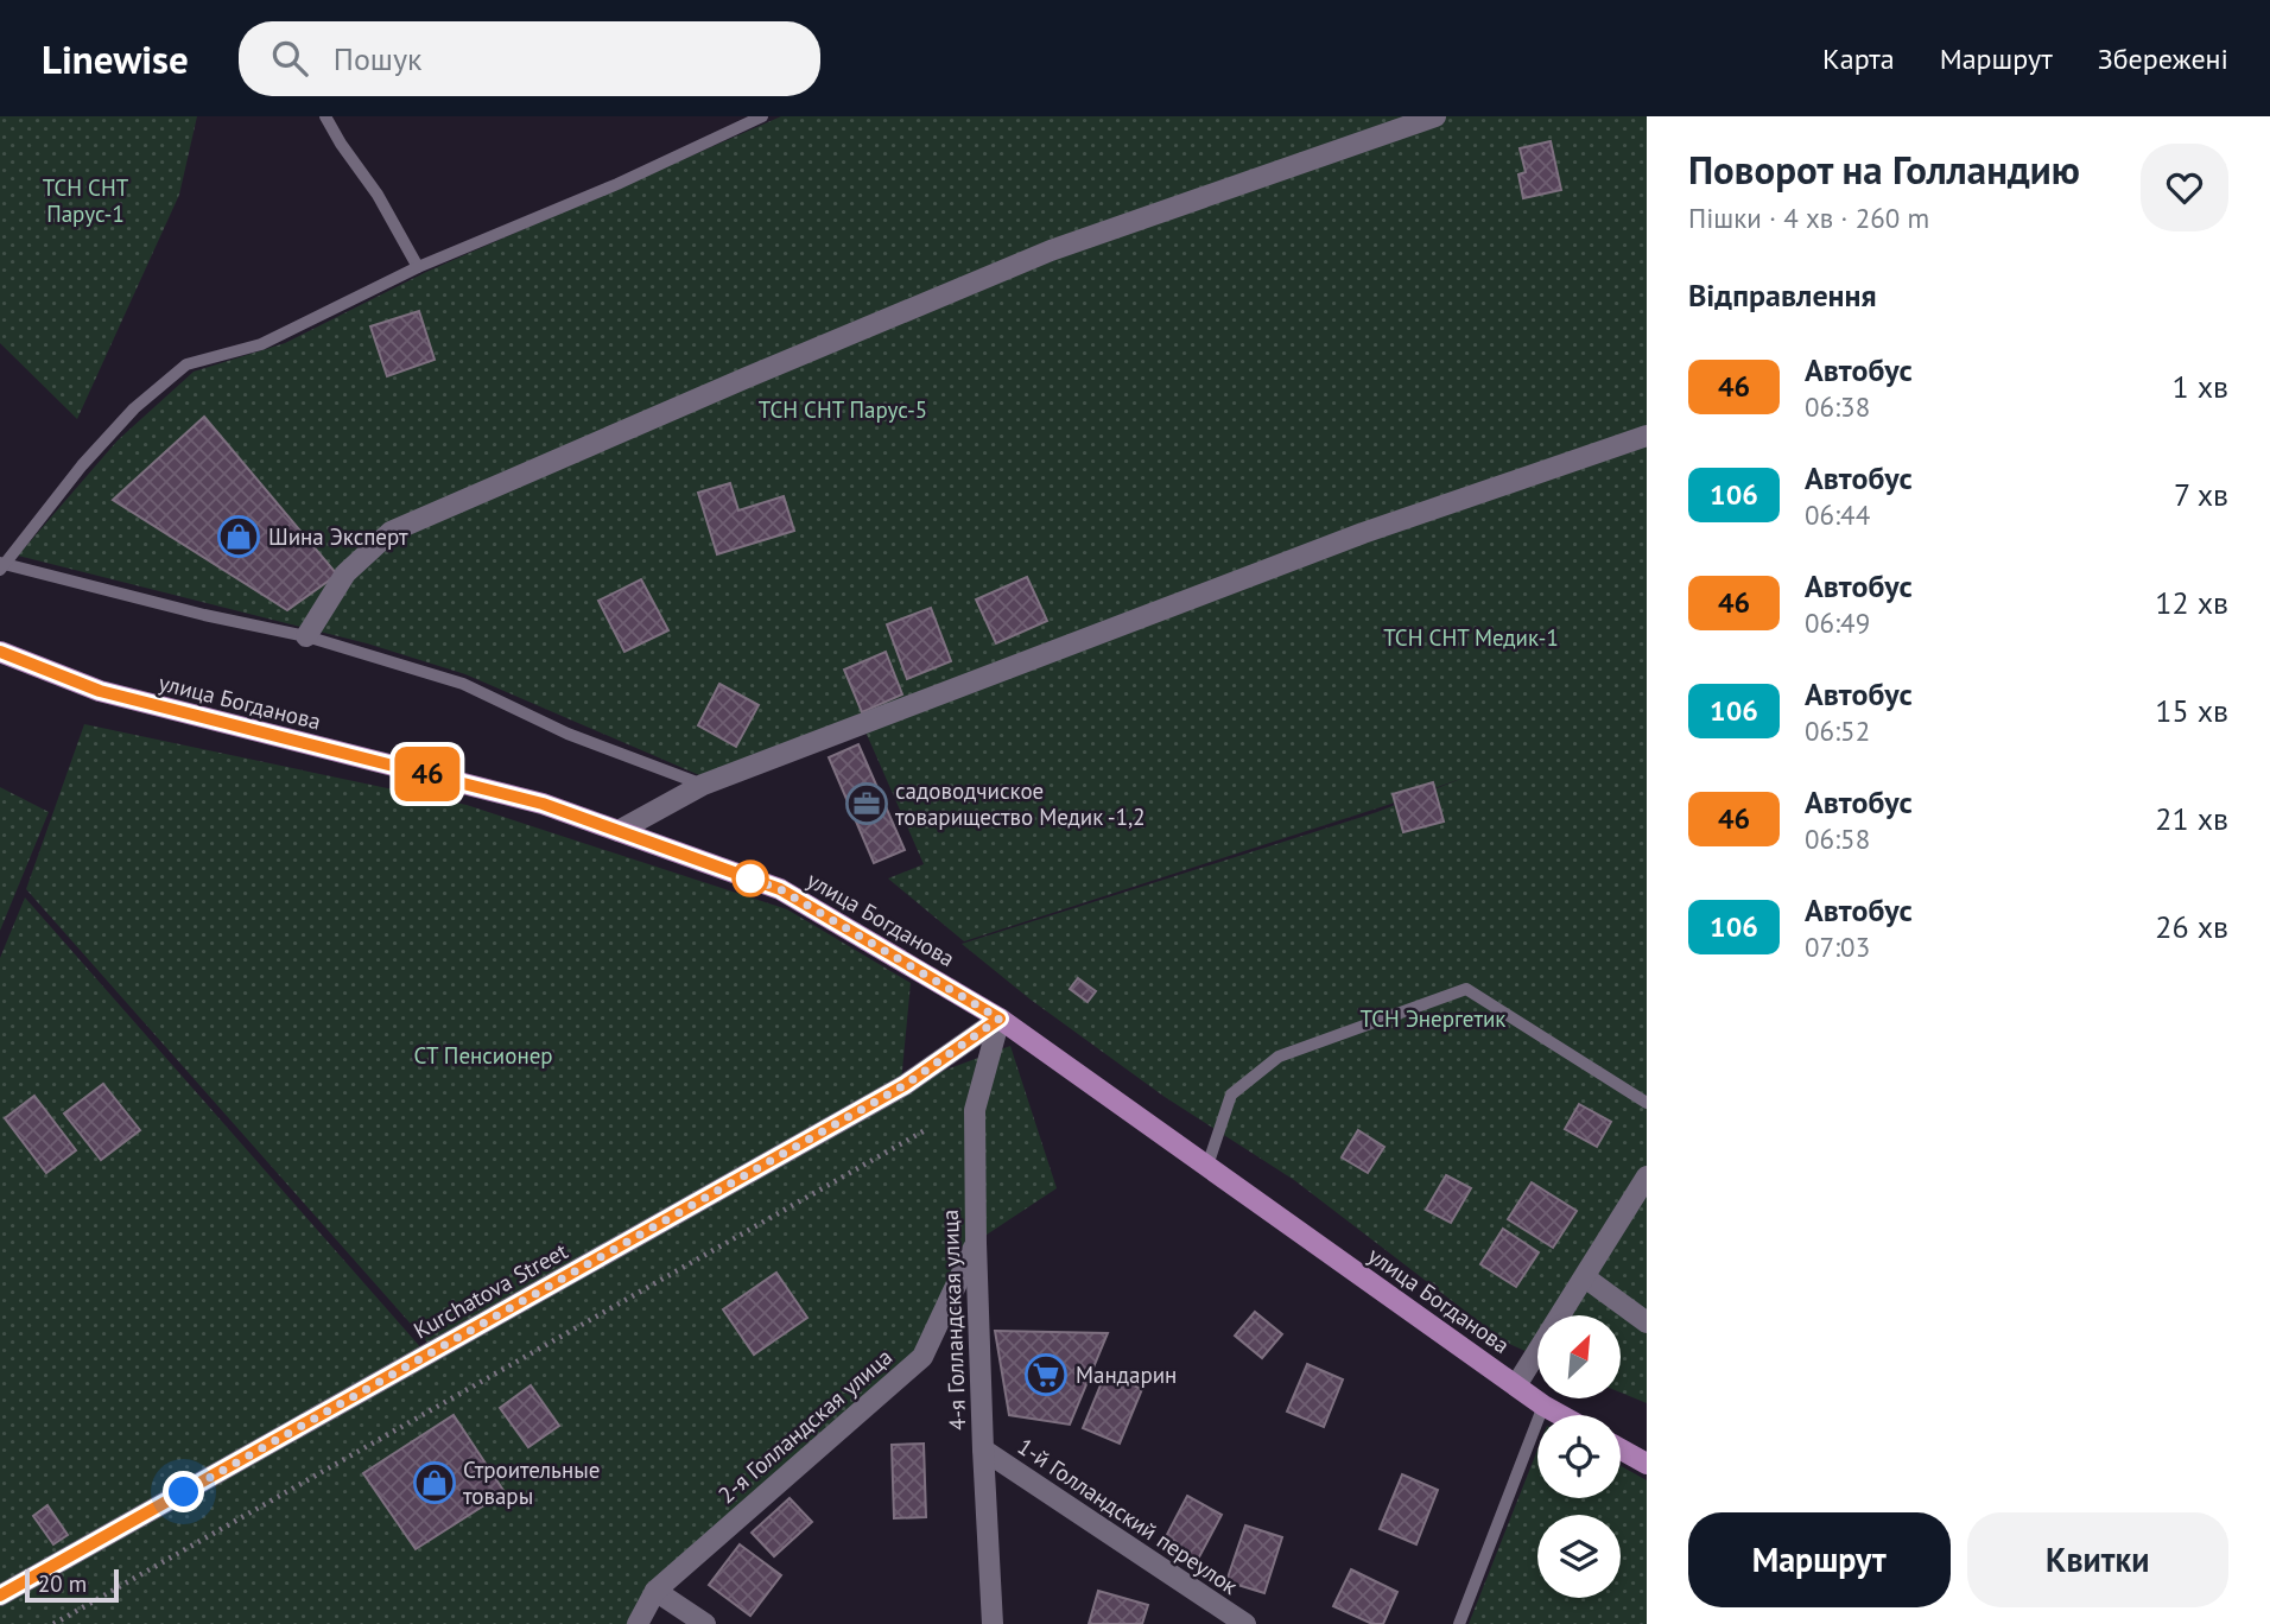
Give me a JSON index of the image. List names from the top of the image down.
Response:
{
  "streets": {
    "main road": ["улица Богданова"],
    "street": [
      "Kurchatova Street",
      "4-я Голландская улица",
      "2-я Голландская улица",
      "1-й Голландский переулок"
    ]
  },
  "crossings": [
    ["улица Богданова", "Kurchatova Street"],
    ["улица Богданова", "4-я Голландская улица"],
    ["Kurchatova Street", "4-я Голландская улица"],
    ["4-я Голландская улица", "2-я Голландская улица"],
    ["4-я Голландская улица", "1-й Голландский переулок"]
  ],
  "parks": [
    "ТСН СНТ Парус-1",
    "ТСН СНТ Парус-5",
    "ТСН СНТ Медик-1",
    "ТСН Энергетик",
    "СТ Пенсионер"
  ],
  "places": {
    "shop": ["Шина Эксперт", "Строительные товары"],
    "office": ["садоводчиское товарищество Медик -1,2"],
    "supermarket": ["Мандарин"]
  },
  "lines": ["bus line 46"],
  "scale_bar": "20 m",
  "north": "top right",
  "page": {
    "header": "Linewise",
    "search": "Пошук",
    "nav": ["Карта", "Маршрут", "Збережені"],
    "on_map": "46",
    "heading": [
      ["Поворот на Голландию", "Пішки · 4 хв · 260 m"],
      "Відправлення"
    ],
    "list": [
      {
        "mark": "46",
        "name": "Автобус",
        "note": "06:38",
        "value": "1 хв"
      },
      {
        "mark": "106",
        "name": "Автобус",
        "note": "06:44",
        "value": "7 хв"
      },
      {
        "mark": "46",
        "name": "Автобус",
        "note": "06:49",
        "value": "12 хв"
      },
      {
        "mark": "106",
        "name": "Автобус",
        "note": "06:52",
        "value": "15 хв"
      },
      {
        "mark": "46",
        "name": "Автобус",
        "note": "06:58",
        "value": "21 хв"
      },
      {
        "mark": "106",
        "name": "Автобус",
        "note": "07:03",
        "value": "26 хв"
      }
    ],
    "buttons": ["Маршрут", "Квитки"],
    "scale": "20 m"
  }
}
